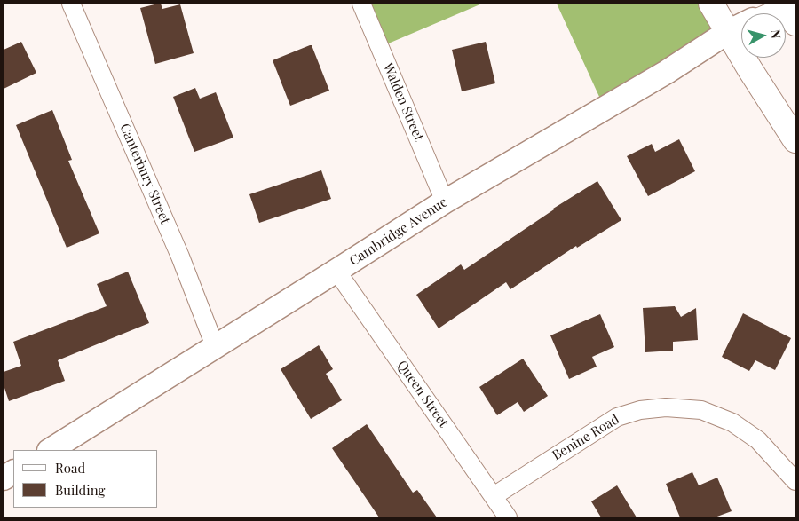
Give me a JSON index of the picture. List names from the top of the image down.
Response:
{
  "streets": {
    "street": [
      "Walden Street",
      "Canterbury Street",
      "Cambridge Avenue",
      "Queen Street",
      "Benine Road"
    ]
  },
  "crossings": [
    ["Walden Street", "Cambridge Avenue"],
    ["Canterbury Street", "Cambridge Avenue"],
    ["Cambridge Avenue", "Queen Street"],
    ["Queen Street", "Benine Road"]
  ],
  "legend": ["Road", "Building"],
  "north": "right"
}
